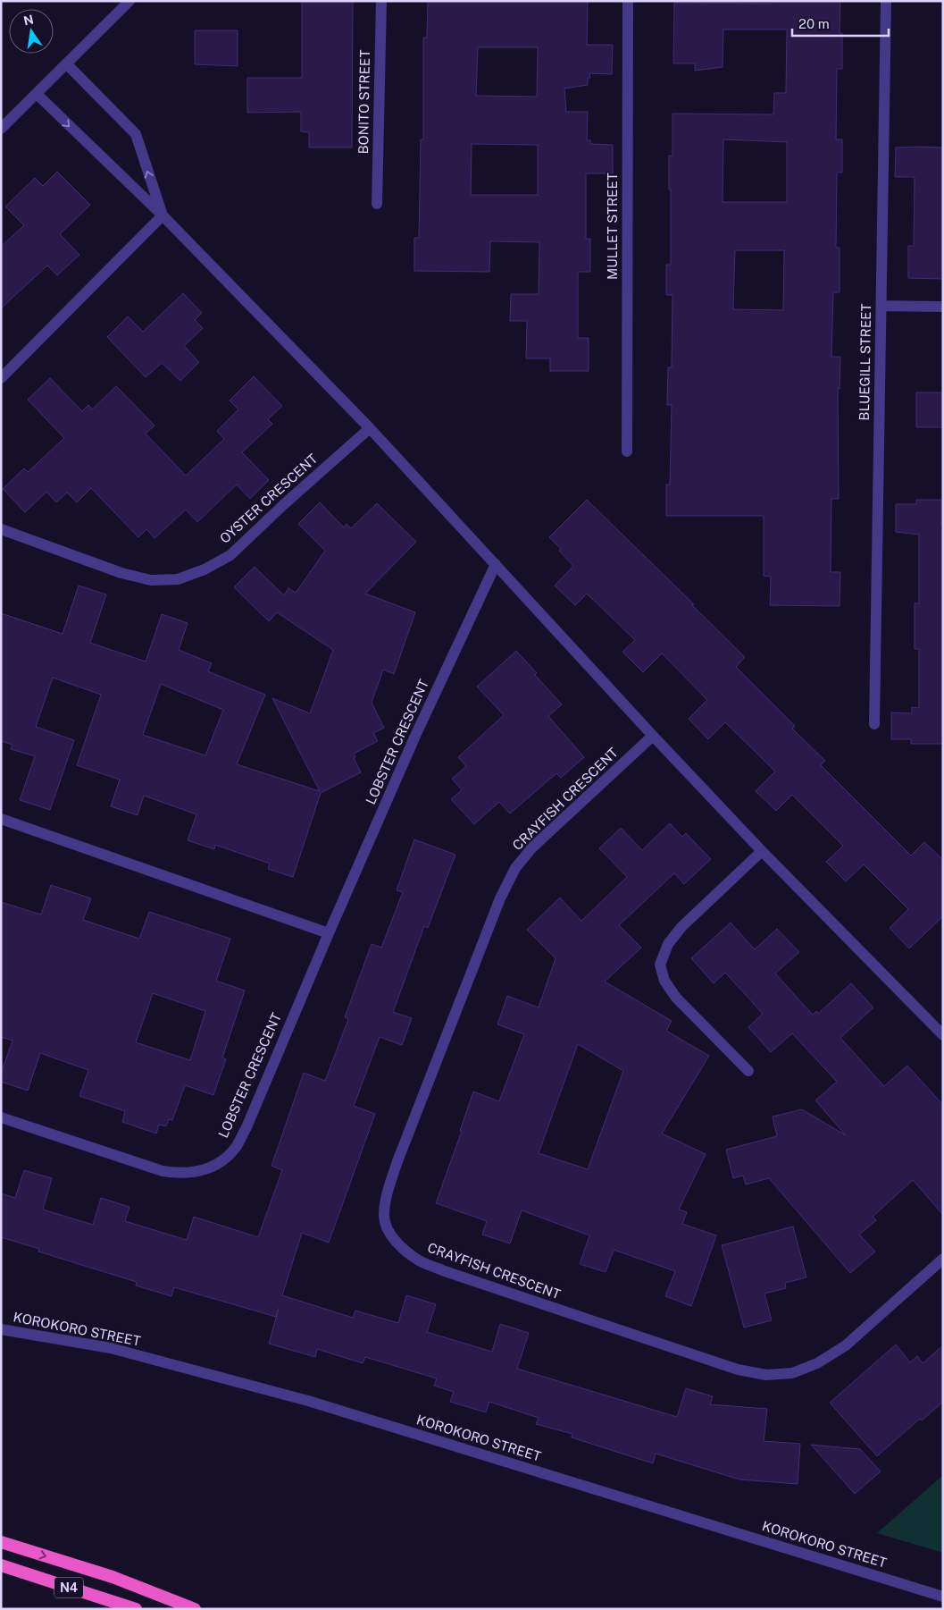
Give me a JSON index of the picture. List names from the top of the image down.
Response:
{
  "streets": {
    "highway": ["N4"],
    "street": [
      "BONITO STREET",
      "MULLET STREET",
      "BLUEGILL STREET",
      "OYSTER CRESCENT",
      "LOBSTER CRESCENT",
      "CRAYFISH CRESCENT",
      "KOROKORO STREET"
    ]
  },
  "scale_bar": "20 m",
  "north": "top"
}
